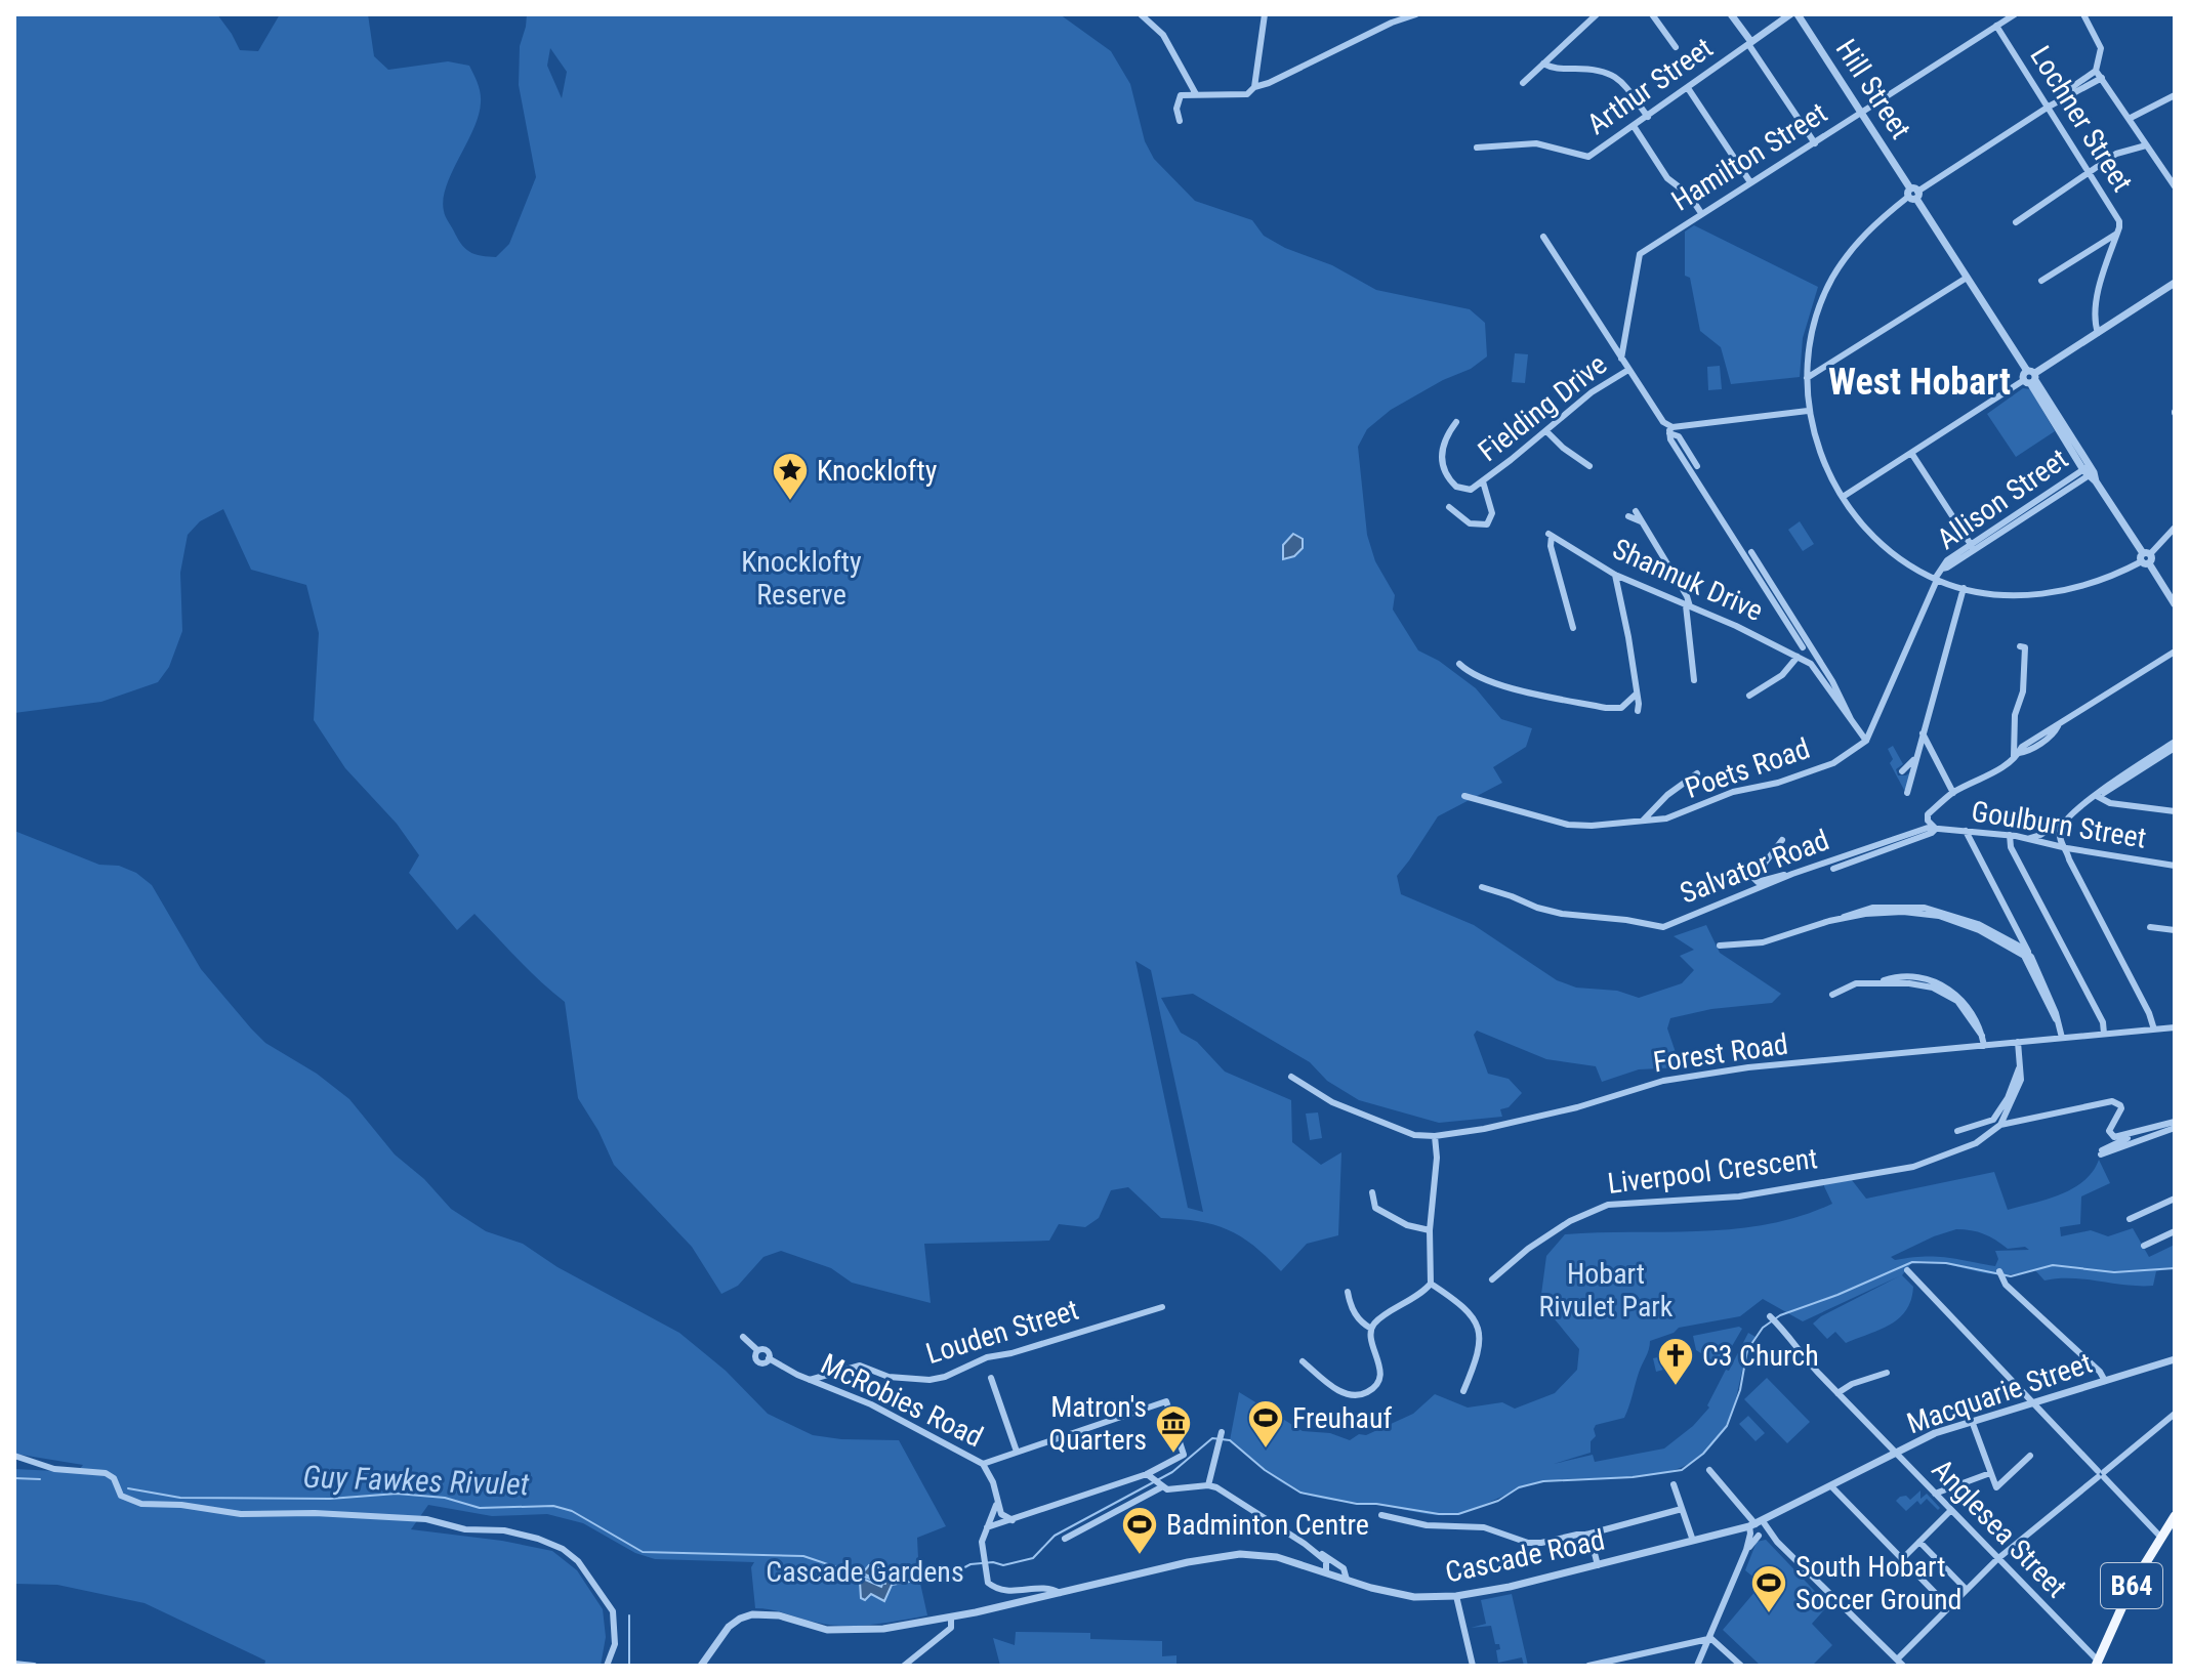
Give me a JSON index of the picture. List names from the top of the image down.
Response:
{
  "streets": {
    "main road": ["B64"],
    "street": [
      "Arthur Street",
      "Hill Street",
      "Lochner Street",
      "Hamilton Street",
      "Fielding Drive",
      "Allison Street",
      "Shannuk Drive",
      "Poets Road",
      "Goulburn Street",
      "Salvator Road",
      "Forest Road",
      "Liverpool Crescent",
      "Louden Street",
      "Macquarie Street",
      "McRobies Road",
      "Anglesea Street",
      "Cascade Road"
    ]
  },
  "crossings": [
    ["Hill Street", "Hamilton Street"],
    ["Hill Street", "Allison Street"],
    ["Lochner Street", "Hamilton Street"],
    ["Goulburn Street", "Salvator Road"],
    ["Louden Street", "McRobies Road"],
    ["Macquarie Street", "Anglesea Street"],
    ["Macquarie Street", "Cascade Road"],
    ["Anglesea Street", "B64"]
  ],
  "districts": ["West Hobart"],
  "water": ["Guy Fawkes Rivulet"],
  "parks": ["Knocklofty Reserve", "Hobart Rivulet Park", "Cascade Gardens"],
  "places": {
    "place": ["Knocklofty"],
    "church": ["C3 Church"],
    "sports": ["Freuhauf", "Badminton Centre", "South Hobart Soccer Ground"],
    "museum": ["Matron's Quarters"]
  }
}
